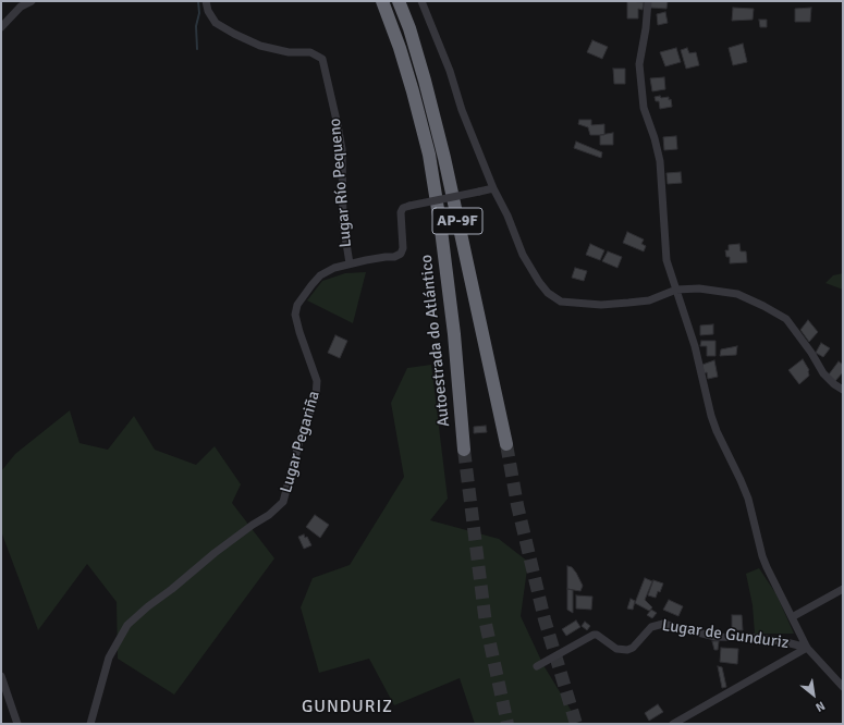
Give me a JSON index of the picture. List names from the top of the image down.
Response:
{
  "streets": {
    "highway": ["AP-9F", "Autoestrada do Atlántico"],
    "street": ["Lugar Río Pequeno", "Lugar Pegariña", "Lugar de Gunduriz"]
  },
  "crossings": [
    ["Lugar Río Pequeno", "Lugar Pegariña"]
  ],
  "districts": ["GUNDURIZ"],
  "north": "bottom right"
}
